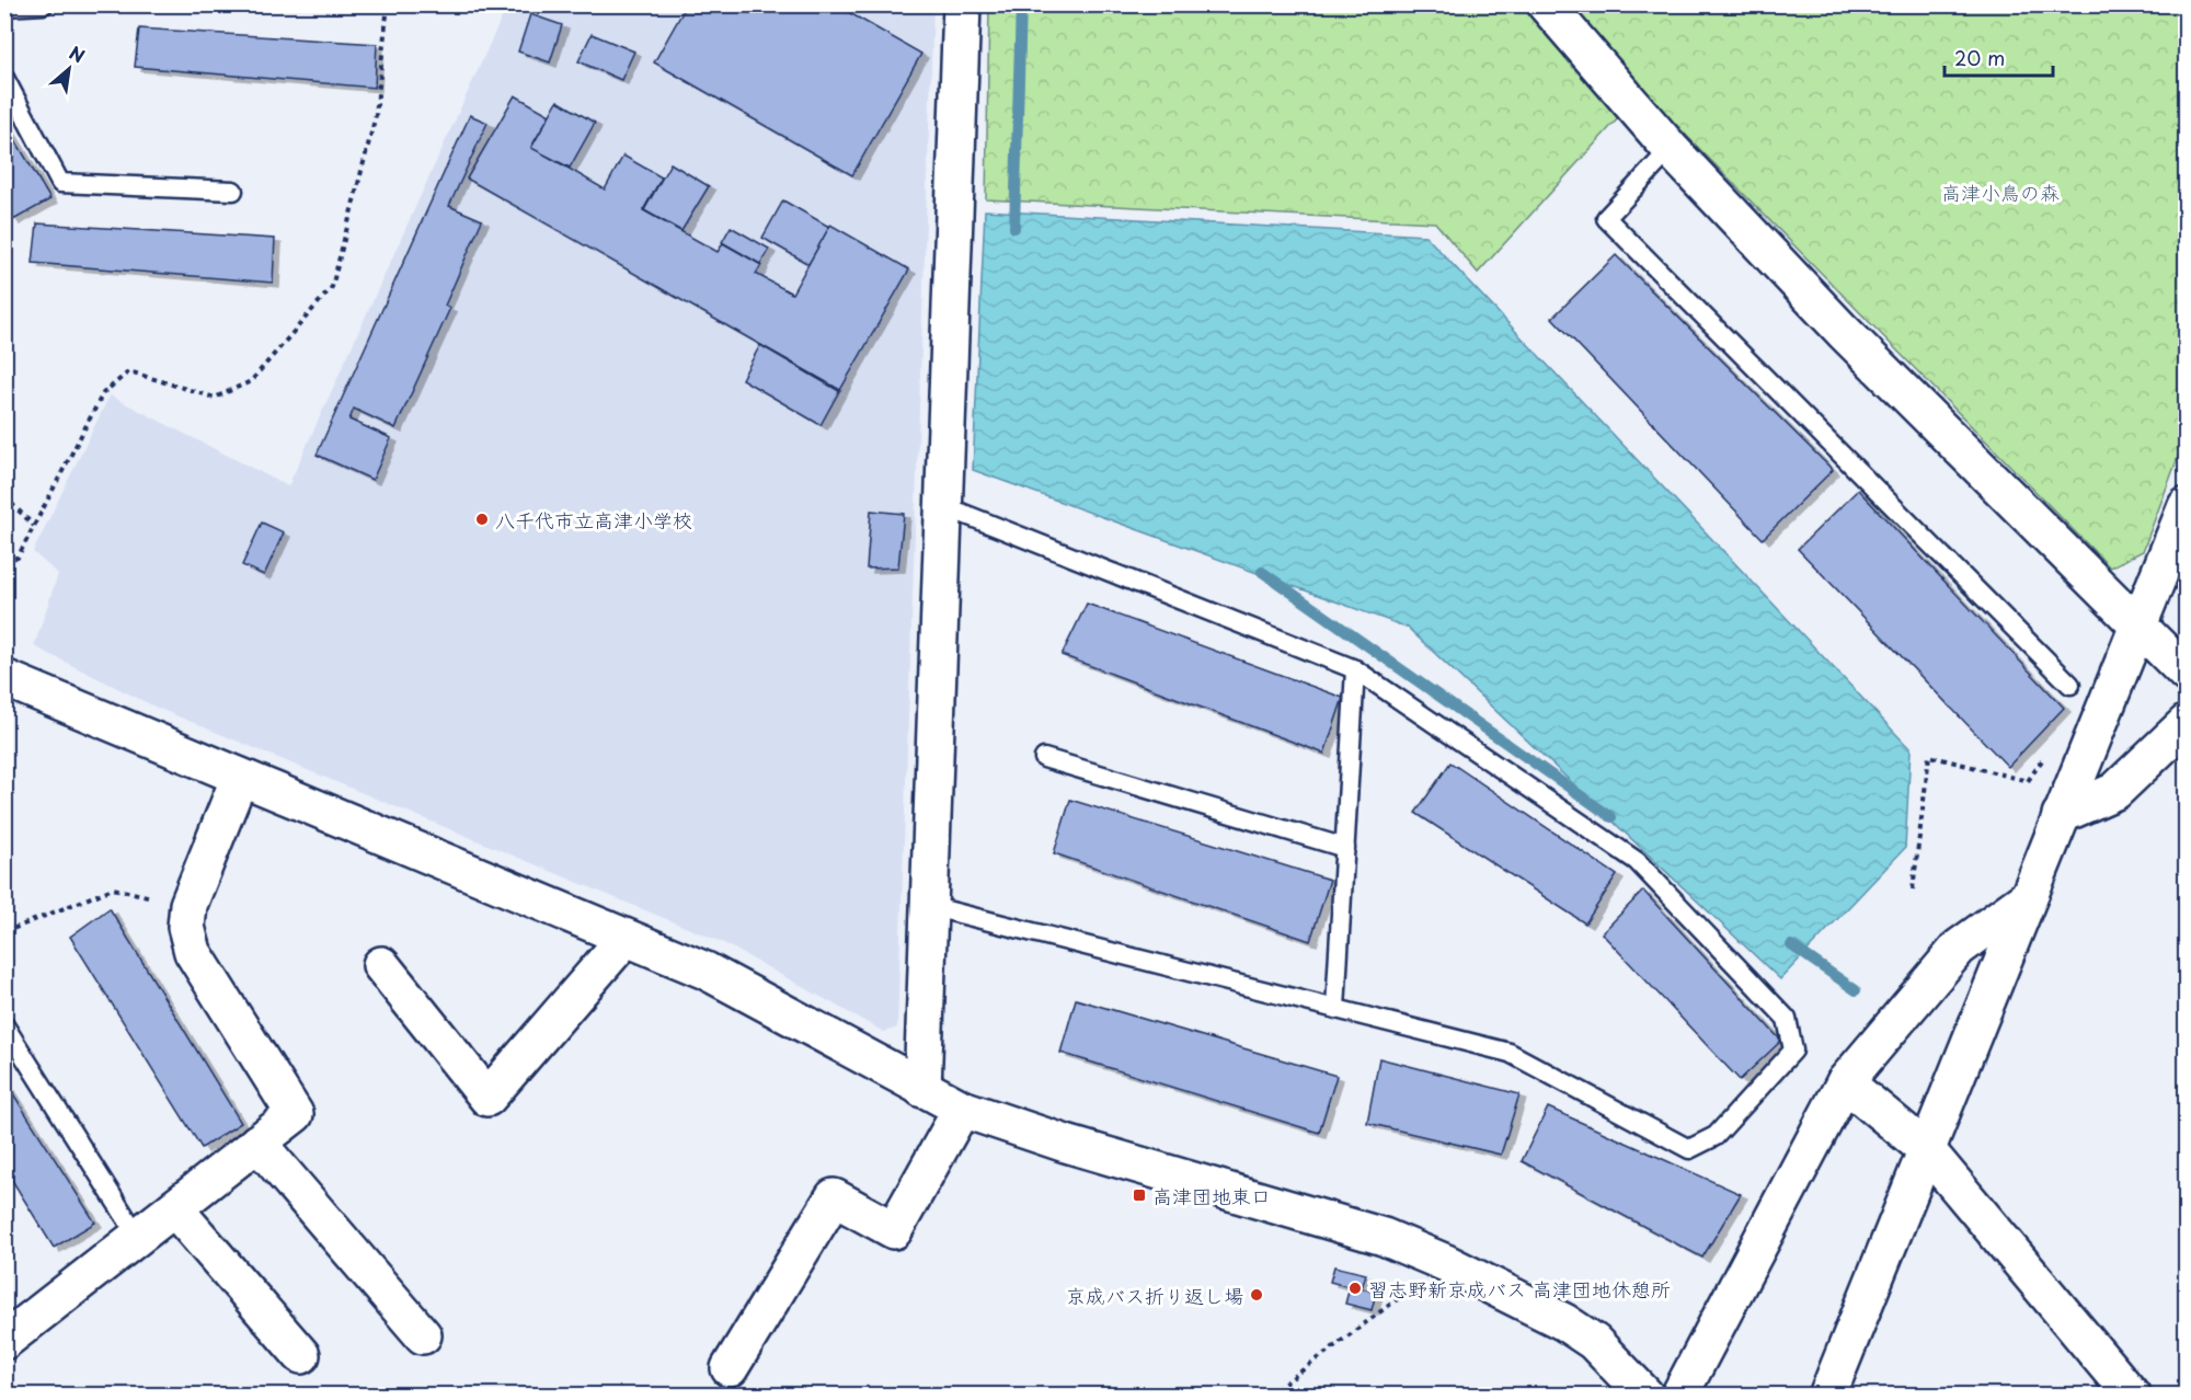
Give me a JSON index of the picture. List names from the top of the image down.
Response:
{
  "parks": ["高津小鳥の森"],
  "places": {
    "other": ["八千代市立高津小学校", "習志野新京成バス 高津団地休憩所", "京成バス折り返し場"],
    "transit": ["高津団地東口"]
  },
  "scale_bar": "20 m",
  "north": "top right"
}
